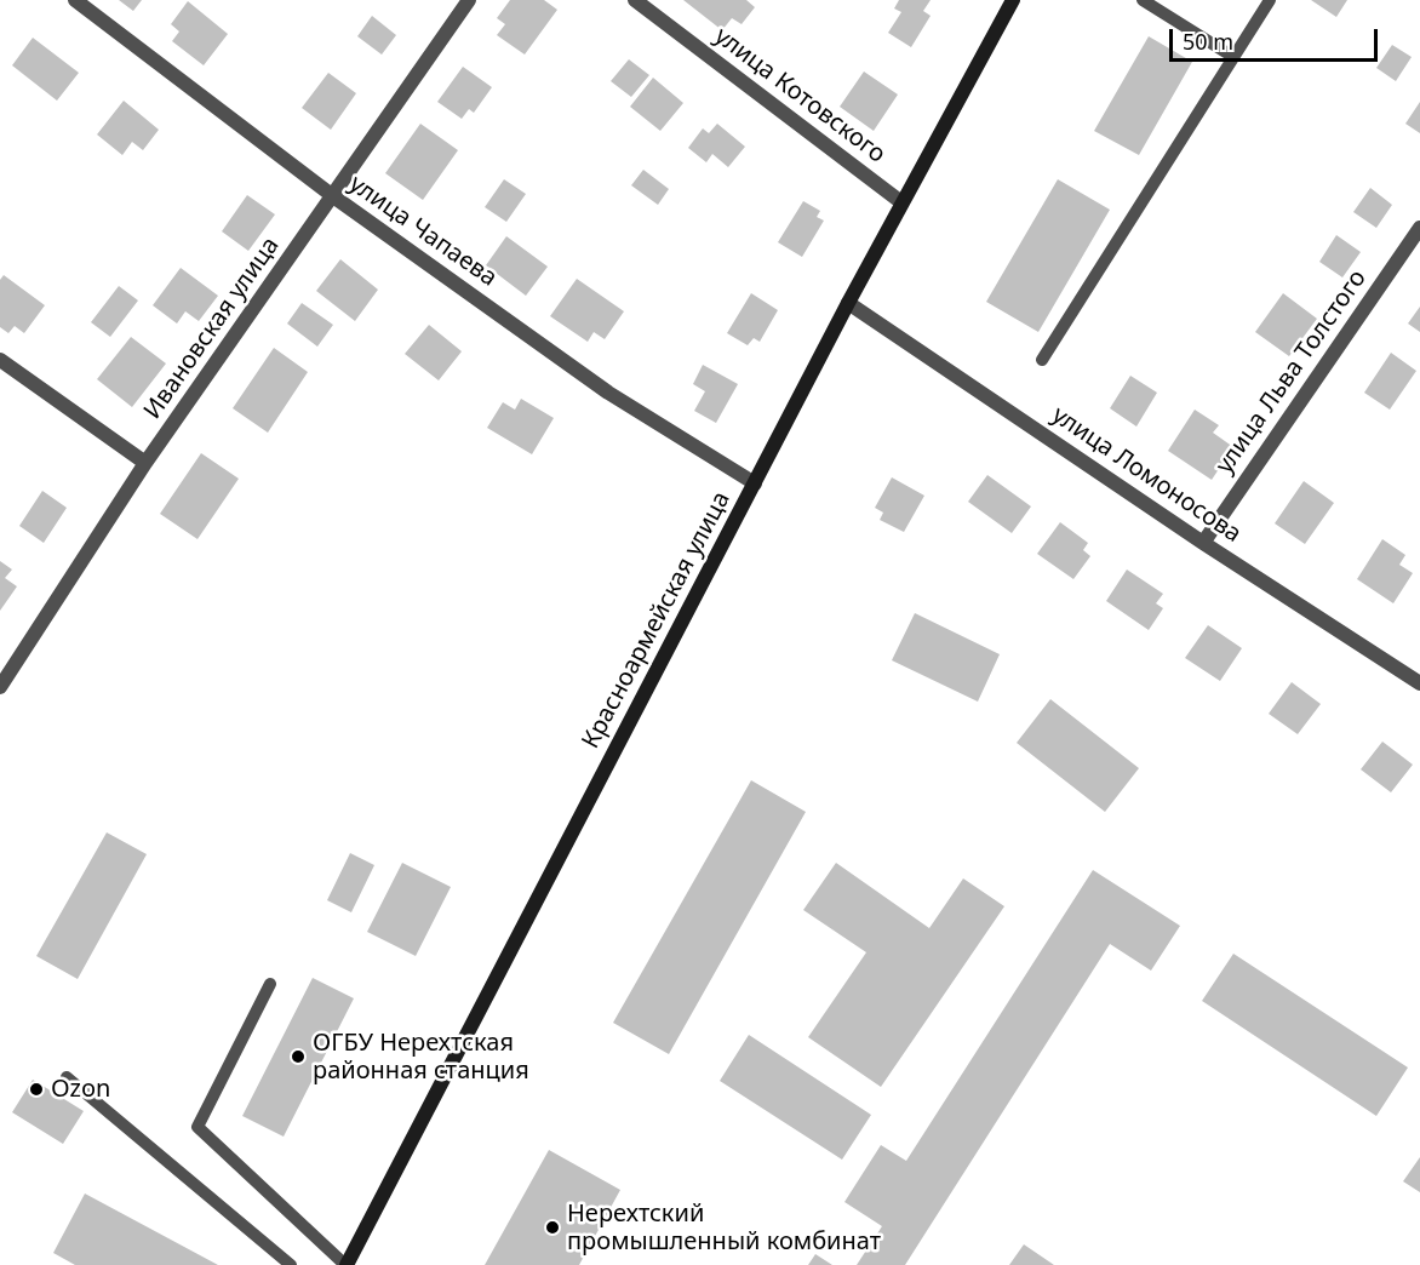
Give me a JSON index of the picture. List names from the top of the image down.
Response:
{
  "streets": {
    "street": [
      "улица Котовского",
      "улица Чапаева",
      "Ивановская улица",
      "улица Льва Толстого",
      "улица Ломоносова",
      "Красноармейская улица"
    ]
  },
  "crossings": [
    ["улица Котовского", "Красноармейская улица"],
    ["улица Чапаева", "Ивановская улица"],
    ["улица Чапаева", "Красноармейская улица"],
    ["улица Льва Толстого", "улица Ломоносова"],
    ["улица Ломоносова", "Красноармейская улица"]
  ],
  "places": ["ОГБУ Нерехтская районная станция", "Ozon", "Нерехтский промышленный комбинат"],
  "scale_bar": "50 m"
}
